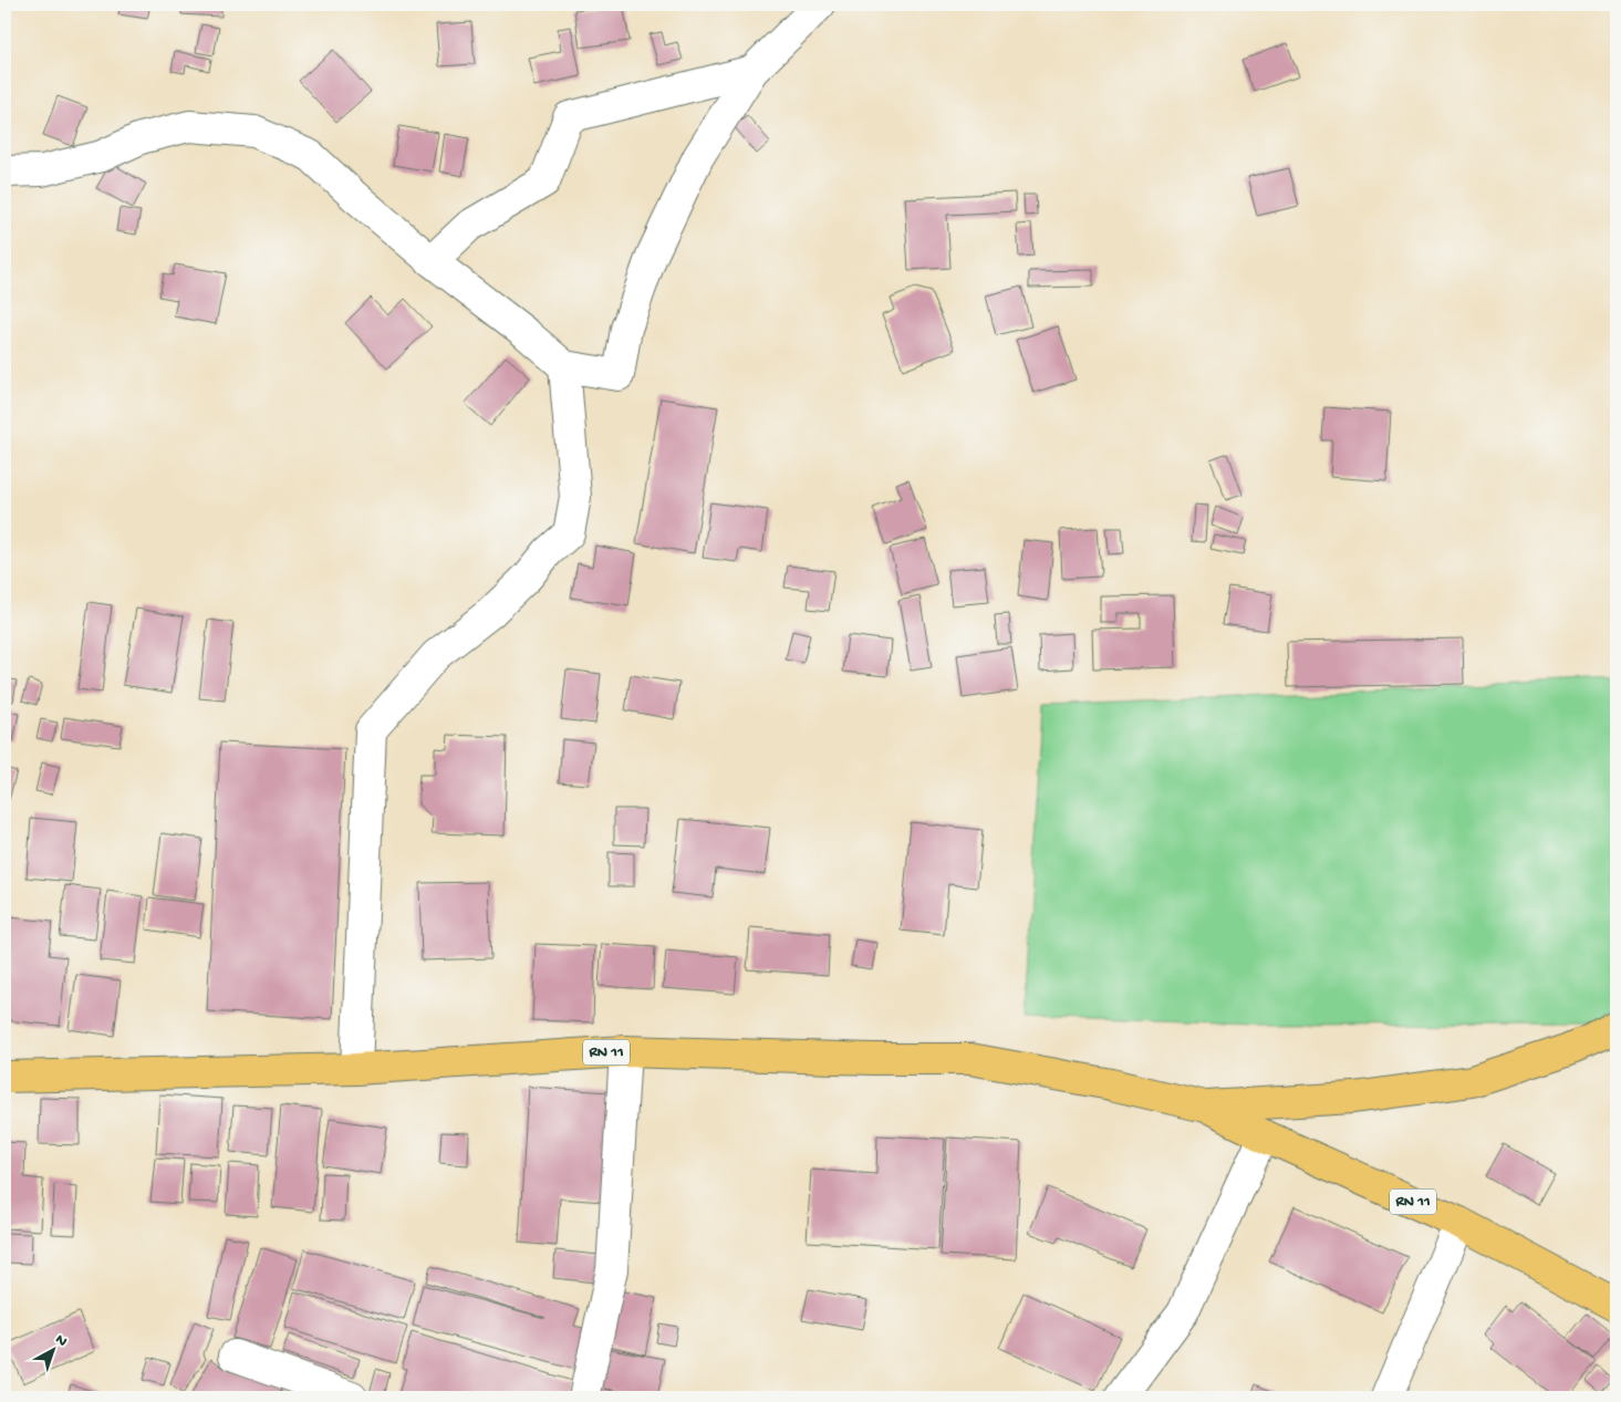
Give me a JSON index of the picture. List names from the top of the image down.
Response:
{
  "streets": {
    "main road": ["RN 11"]
  },
  "north": "top right"
}
